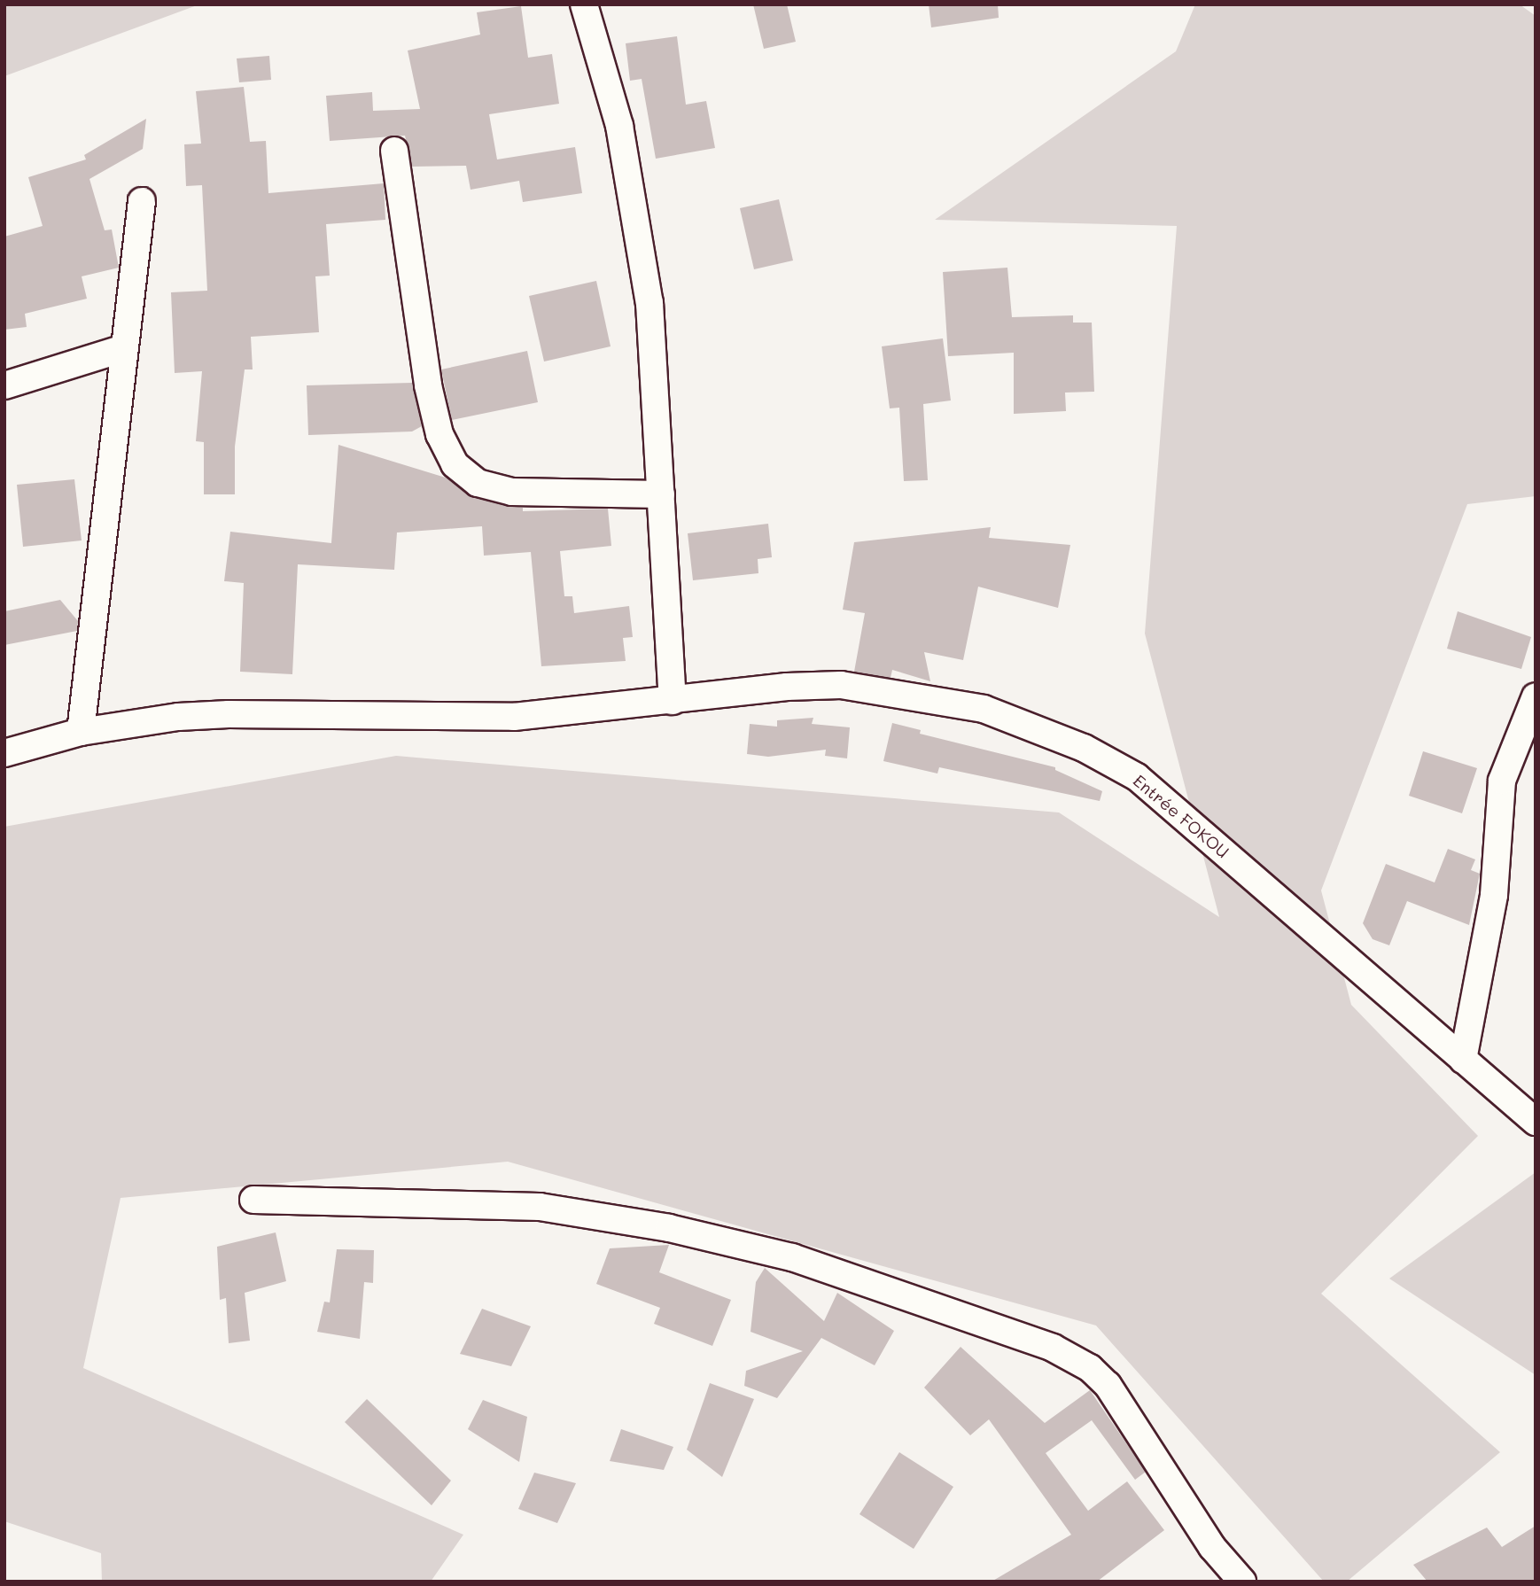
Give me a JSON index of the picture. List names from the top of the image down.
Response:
{
  "streets": {
    "street": ["Entrée FOKOU"]
  }
}
